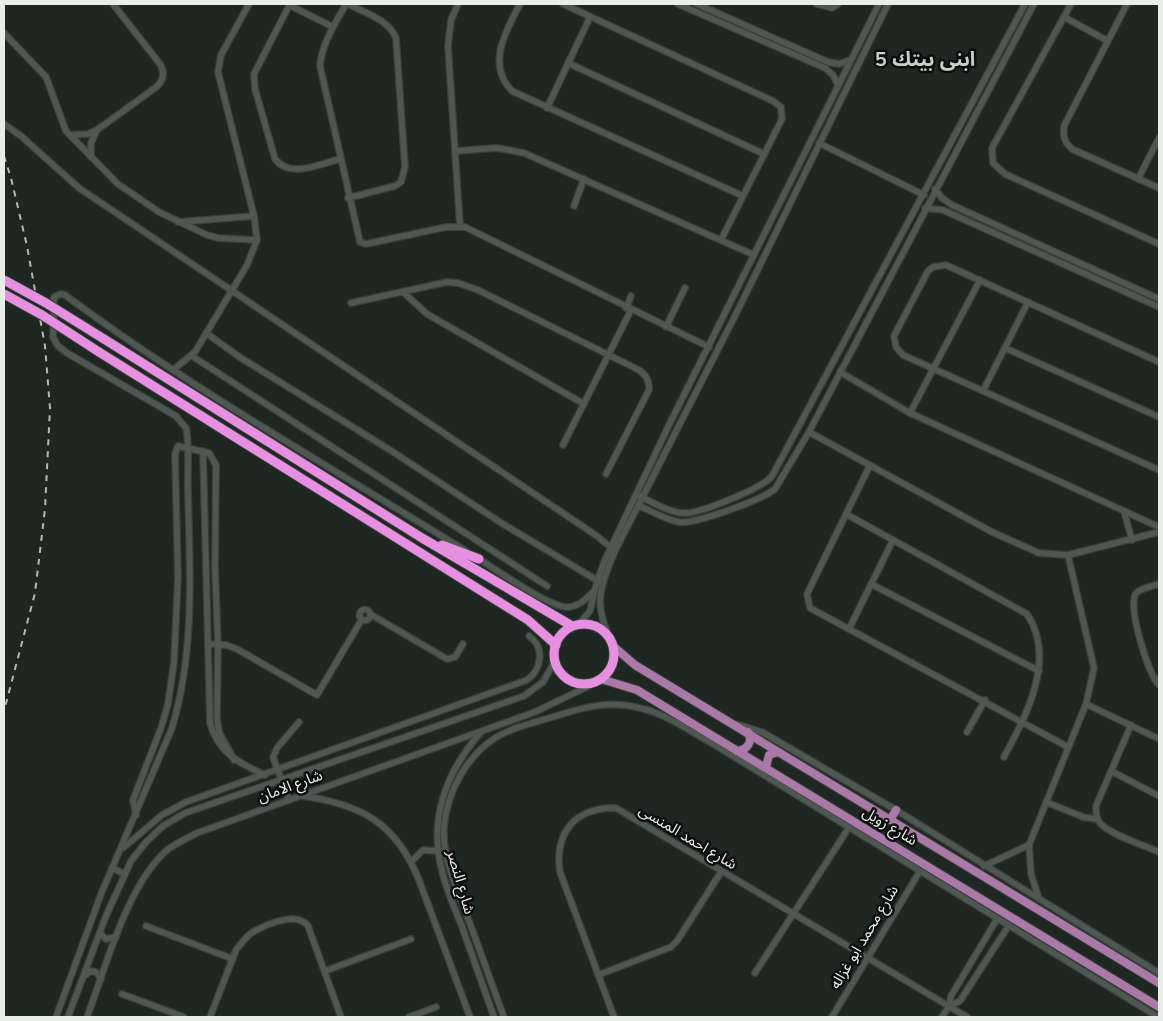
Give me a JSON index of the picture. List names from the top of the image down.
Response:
{
  "streets": {
    "main road": ["شارع زويل"],
    "street": [
      "شارع الامان",
      "شارع احمد المنسى",
      "شارع النصر",
      "شارع محمد ابو غزاله"
    ]
  },
  "crossings": [
    ["شارع الامان", "شارع زويل"],
    ["شارع الامان", "شارع النصر"],
    ["شارع احمد المنسى", "شارع محمد ابو غزاله"]
  ],
  "districts": ["ابنى بيتك 5"]
}
